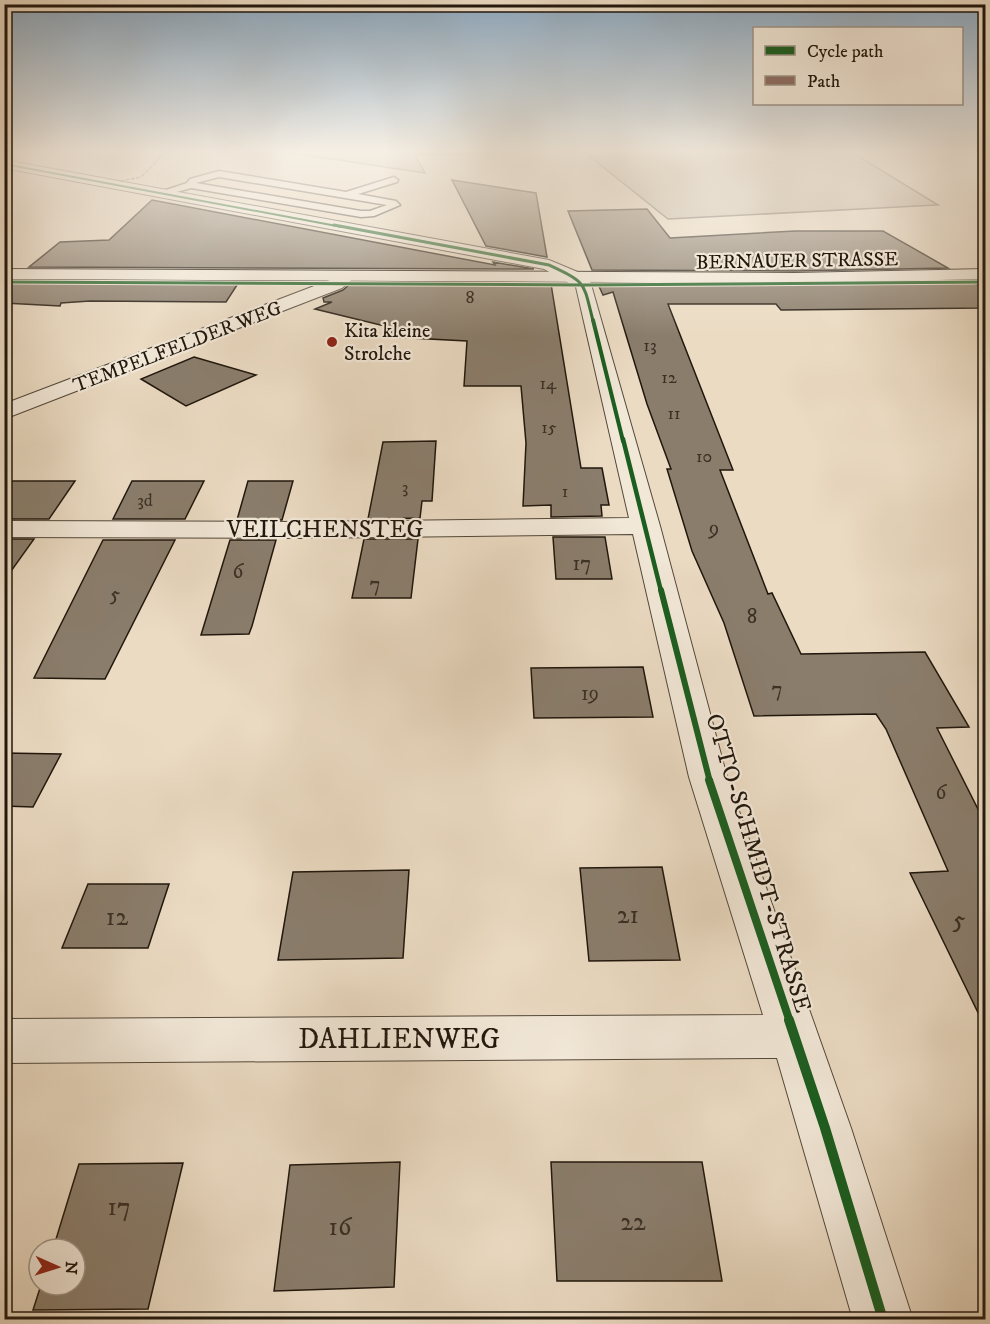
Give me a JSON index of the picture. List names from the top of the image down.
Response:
{
  "streets": {
    "street": [
      "BERNAUER STRASSE",
      "TEMPELFELDER WEG",
      "VEILCHENSTEG",
      "OTTO-SCHMIDT-STRASSE",
      "DAHLIENWEG"
    ]
  },
  "crossings": [
    ["BERNAUER STRASSE", "TEMPELFELDER WEG"],
    ["BERNAUER STRASSE", "OTTO-SCHMIDT-STRASSE"],
    ["VEILCHENSTEG", "OTTO-SCHMIDT-STRASSE"],
    ["OTTO-SCHMIDT-STRASSE", "DAHLIENWEG"]
  ],
  "places": ["Kita kleine Strolche"],
  "house_numbers": [
    "8",
    "13",
    "12",
    "14",
    "11",
    "15",
    "10",
    "3",
    "1",
    "3d",
    "9",
    "17",
    "6",
    "7",
    "5",
    "8",
    "7",
    "19",
    "6",
    "21",
    "12",
    "5",
    "17",
    "22",
    "16"
  ],
  "legend": ["Cycle path", "Path"],
  "north": "right"
}
